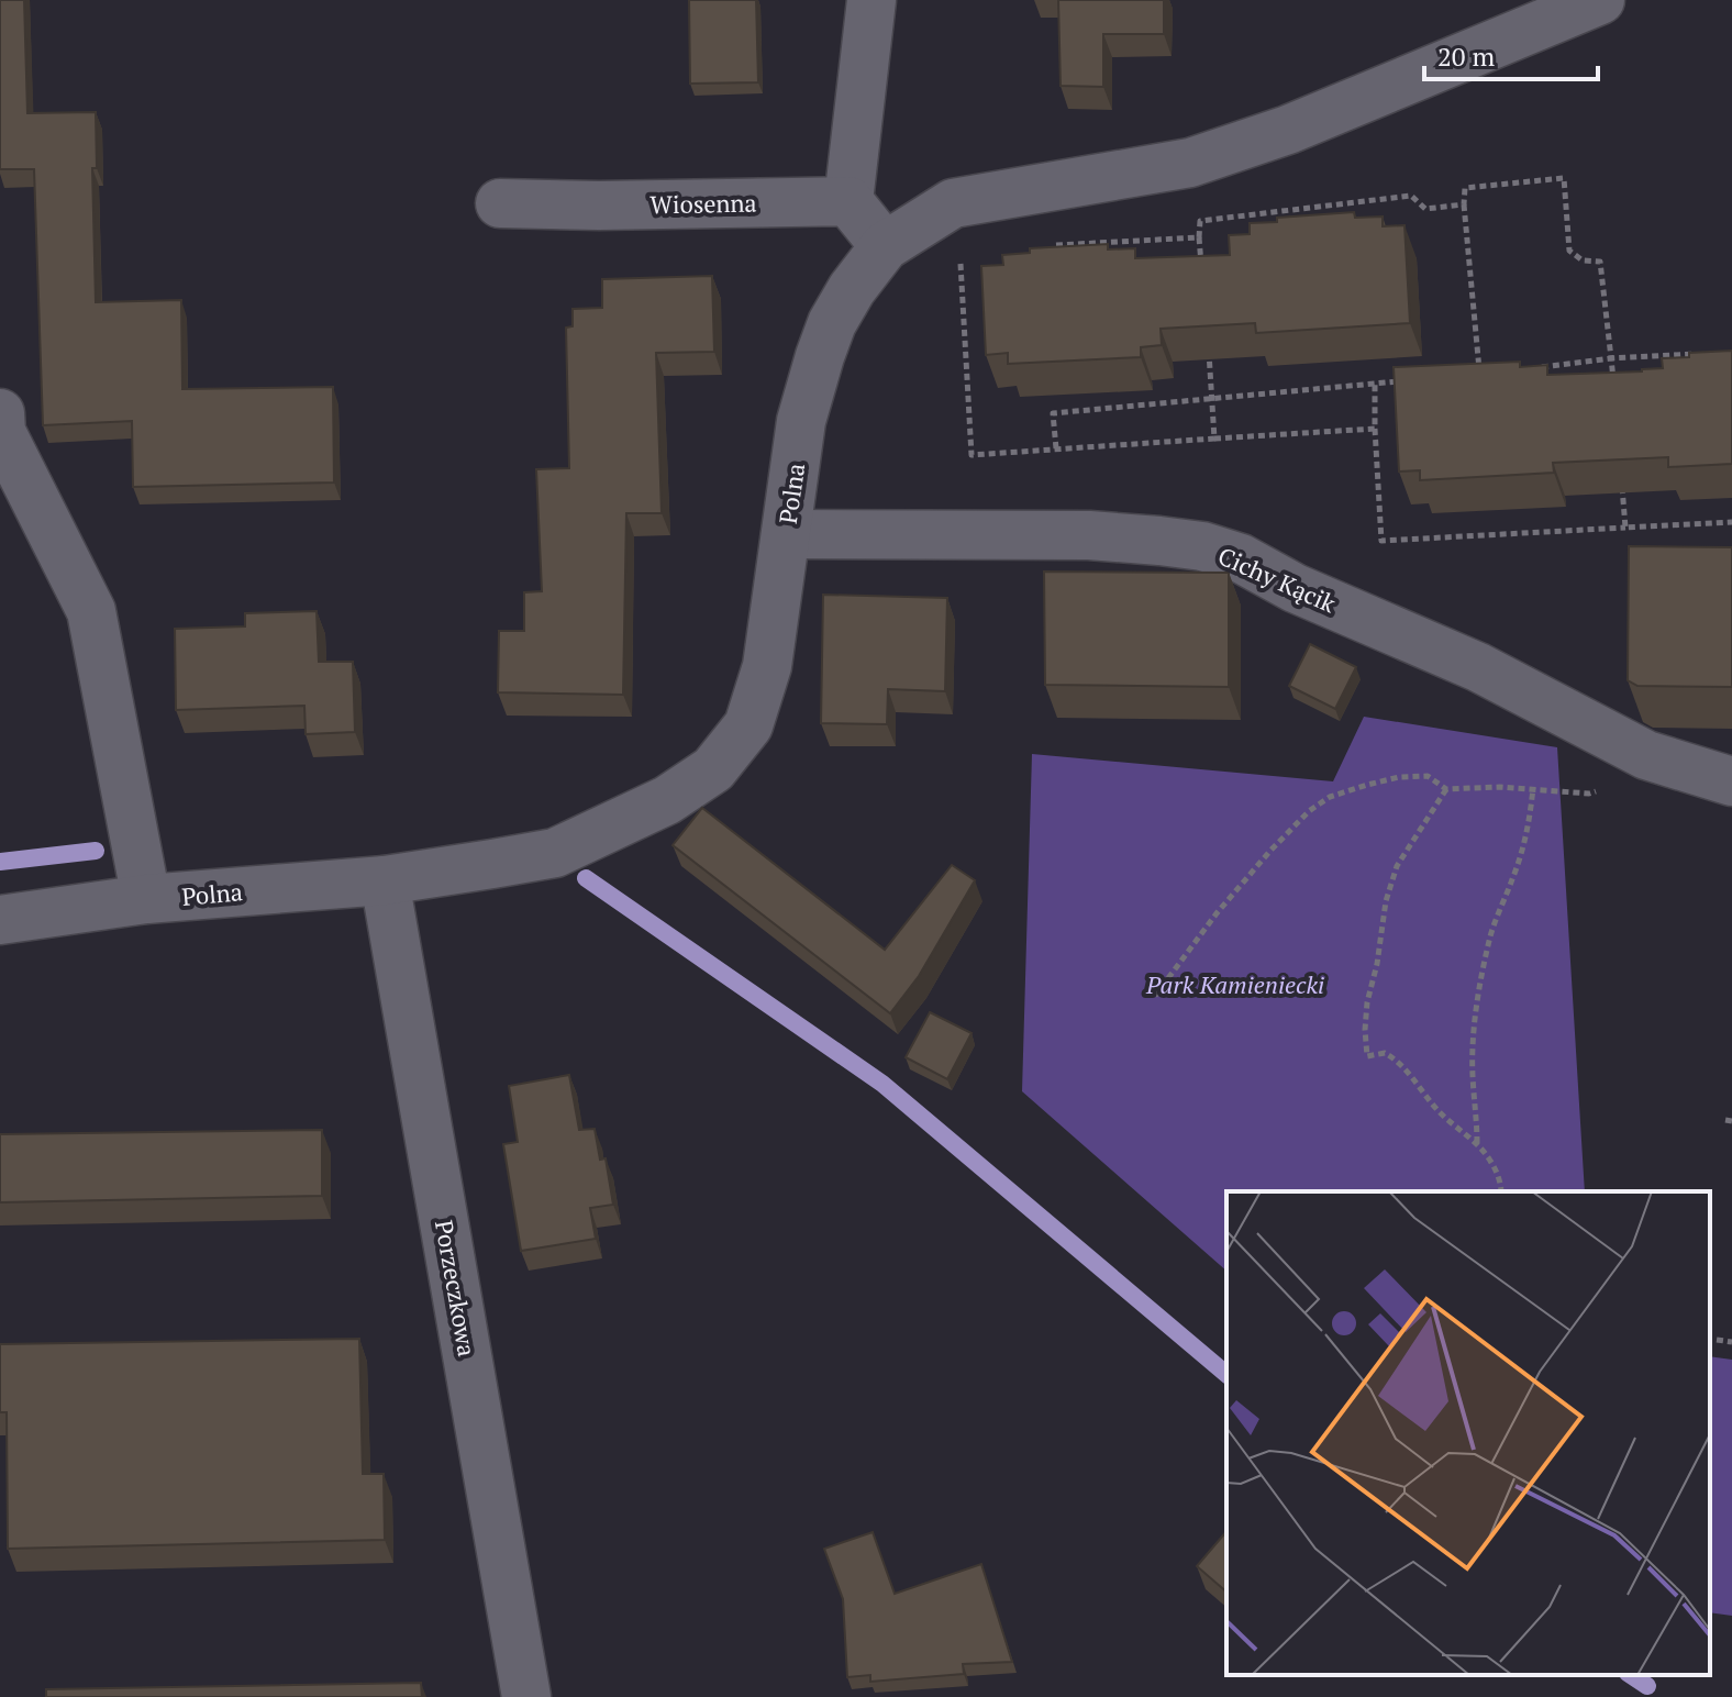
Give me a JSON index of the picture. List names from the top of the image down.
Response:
{
  "streets": {
    "street": [
      "Wiosenna",
      "Polna",
      "Cichy Kącik",
      "Porzeczkowa"
    ]
  },
  "crossings": [
    ["Polna", "Cichy Kącik"],
    ["Polna", "Porzeczkowa"]
  ],
  "parks": ["Park Kamieniecki"],
  "scale_bar": "20 m"
}
